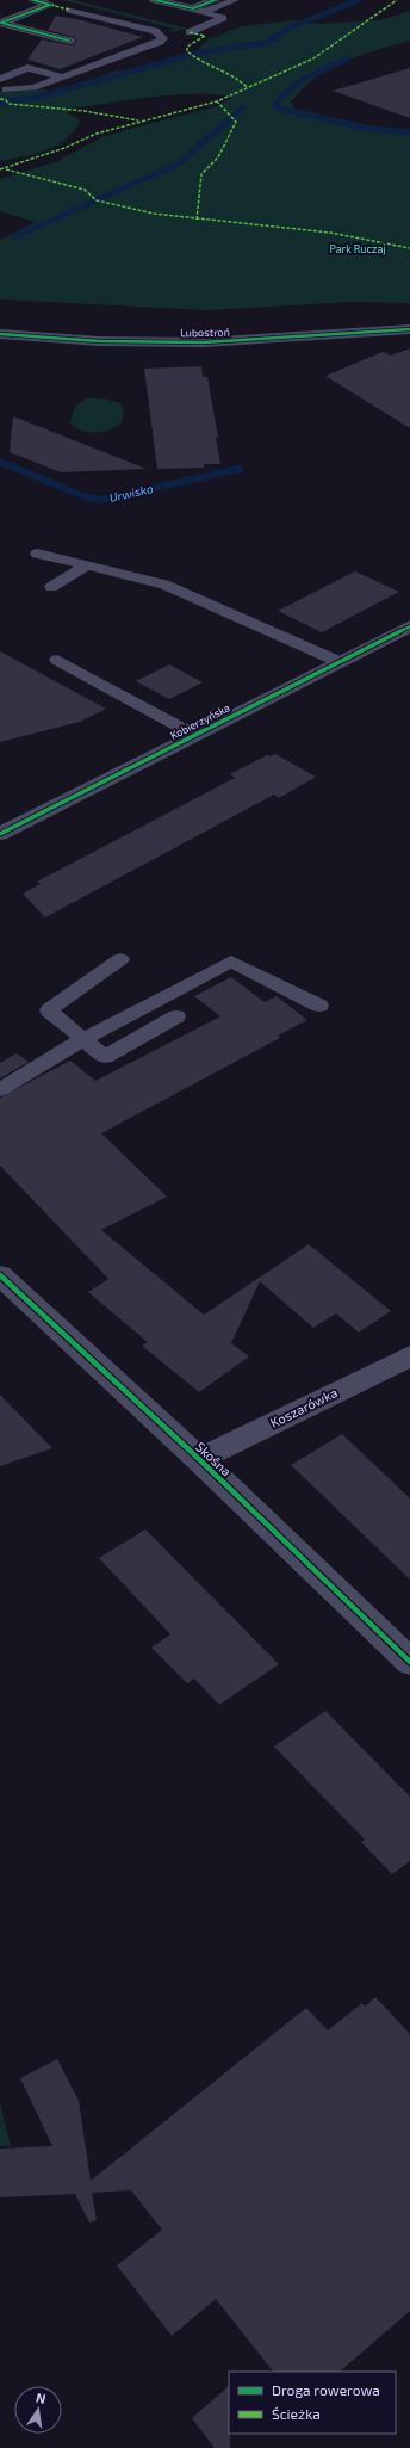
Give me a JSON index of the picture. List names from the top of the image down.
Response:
{
  "streets": {
    "street": [
      "Lubostroń",
      "Kobierzyńska",
      "Koszarówka",
      "Skośna"
    ]
  },
  "crossings": [
    ["Koszarówka", "Skośna"]
  ],
  "water": ["Urwisko"],
  "parks": ["Park Ruczaj"],
  "legend": ["Droga rowerowa", "Ścieżka"],
  "north": "top"
}
